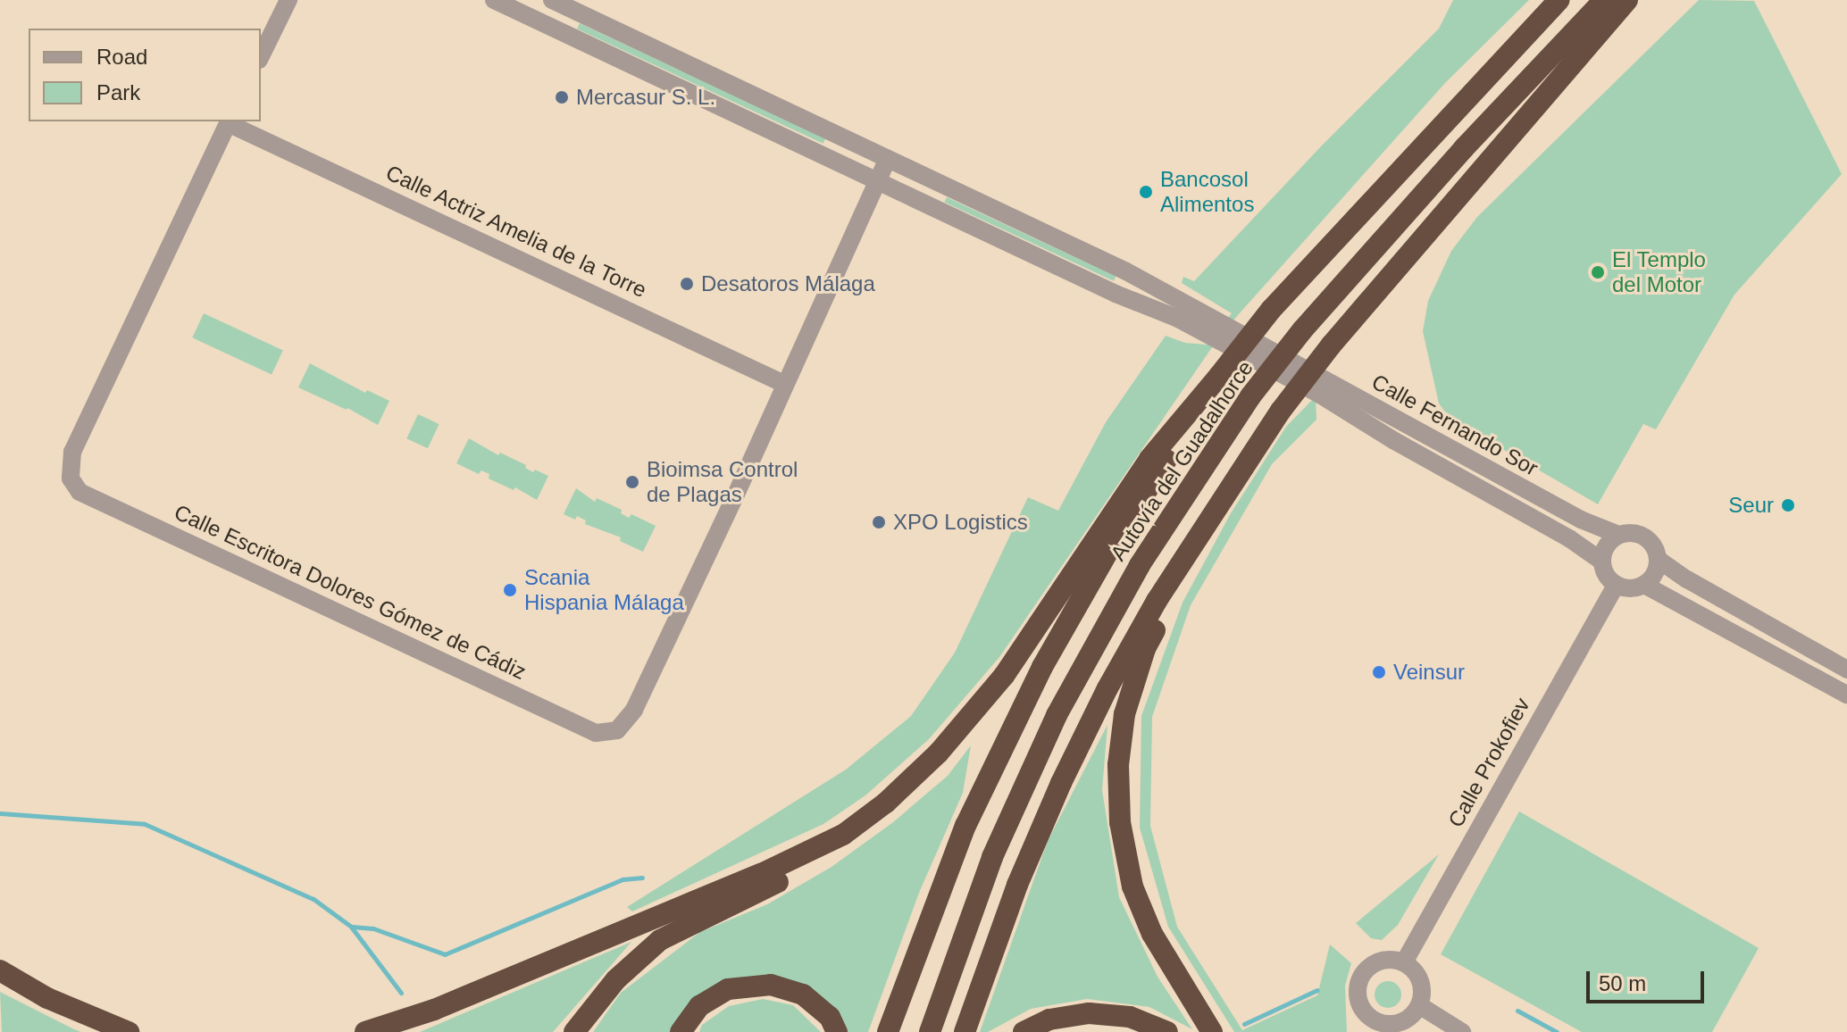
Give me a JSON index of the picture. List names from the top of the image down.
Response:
{
  "streets": {
    "highway": ["Autovía del Guadalhorce"],
    "street": [
      "Calle Actriz Amelia de la Torre",
      "Calle Fernando Sor",
      "Calle Escritora Dolores Gómez de Cádiz",
      "Calle Prokofiev"
    ]
  },
  "crossings": [
    ["Calle Actriz Amelia de la Torre", "Calle Escritora Dolores Gómez de Cádiz"],
    ["Calle Fernando Sor", "Calle Prokofiev"]
  ],
  "places": [
    "Mercasur S. L.",
    "Bancosol Alimentos",
    "El Templo del Motor",
    "Desatoros Málaga",
    "Bioimsa Control de Plagas",
    "Seur",
    "XPO Logistics",
    "Scania Hispania Málaga",
    "Veinsur"
  ],
  "legend": ["Road", "Park"],
  "scale_bar": "50 m"
}
